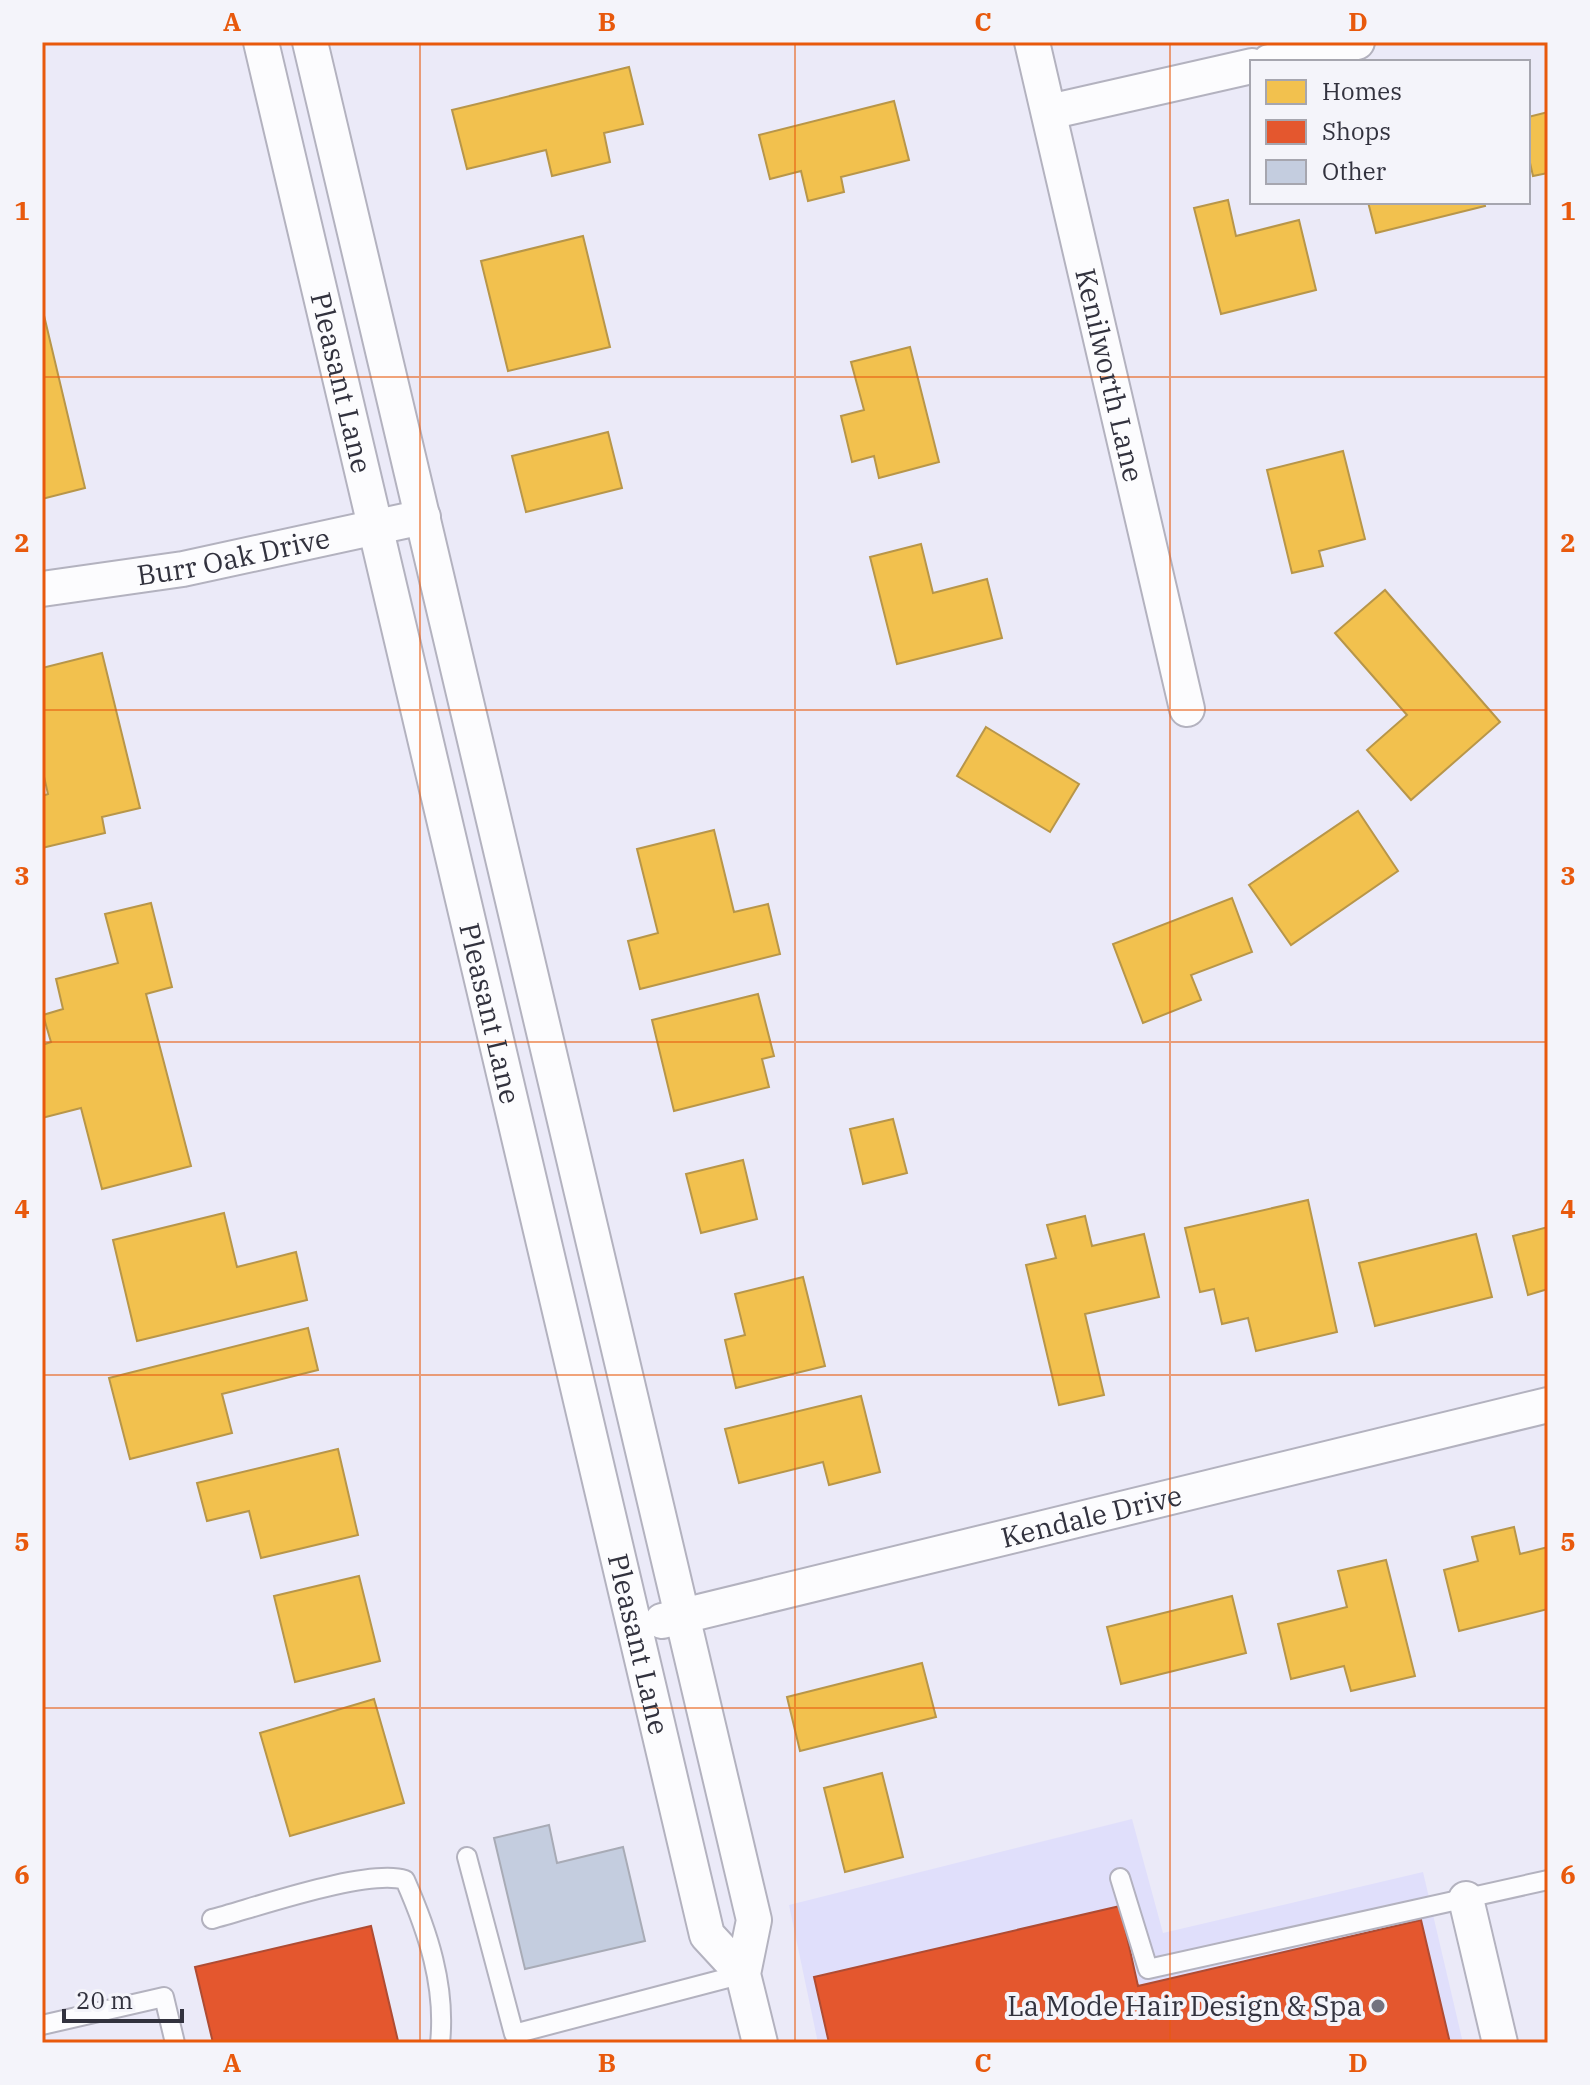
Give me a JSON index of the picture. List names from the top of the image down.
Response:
{
  "streets": {
    "street": [
      "Kenilworth Lane",
      "Pleasant Lane",
      "Burr Oak Drive",
      "Kendale Drive"
    ]
  },
  "crossings": [
    ["Pleasant Lane", "Burr Oak Drive"],
    ["Pleasant Lane", "Kendale Drive"]
  ],
  "places": ["La Mode Hair Design & Spa"],
  "legend": ["Homes", "Shops", "Other"],
  "scale_bar": "20 m",
  "grid": {
    "columns": [
      "A",
      "B",
      "C",
      "D"
    ],
    "rows": [
      "1",
      "2",
      "3",
      "4",
      "5",
      "6"
    ]
  }
}
